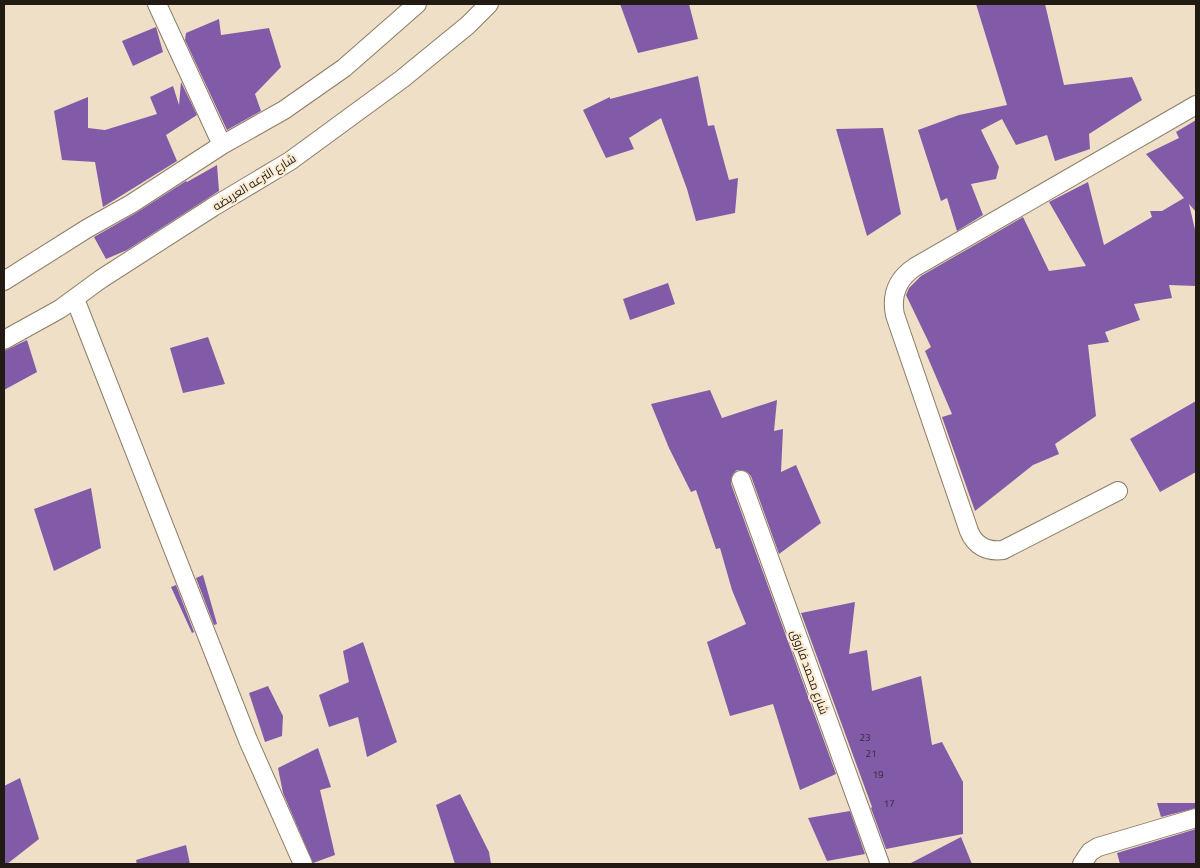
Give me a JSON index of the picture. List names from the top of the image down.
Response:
{
  "streets": {
    "street": ["شارع الترعه العريضه", "شارع محمد فاروق"]
  },
  "house_numbers": [
    "23",
    "21",
    "19",
    "17"
  ]
}
